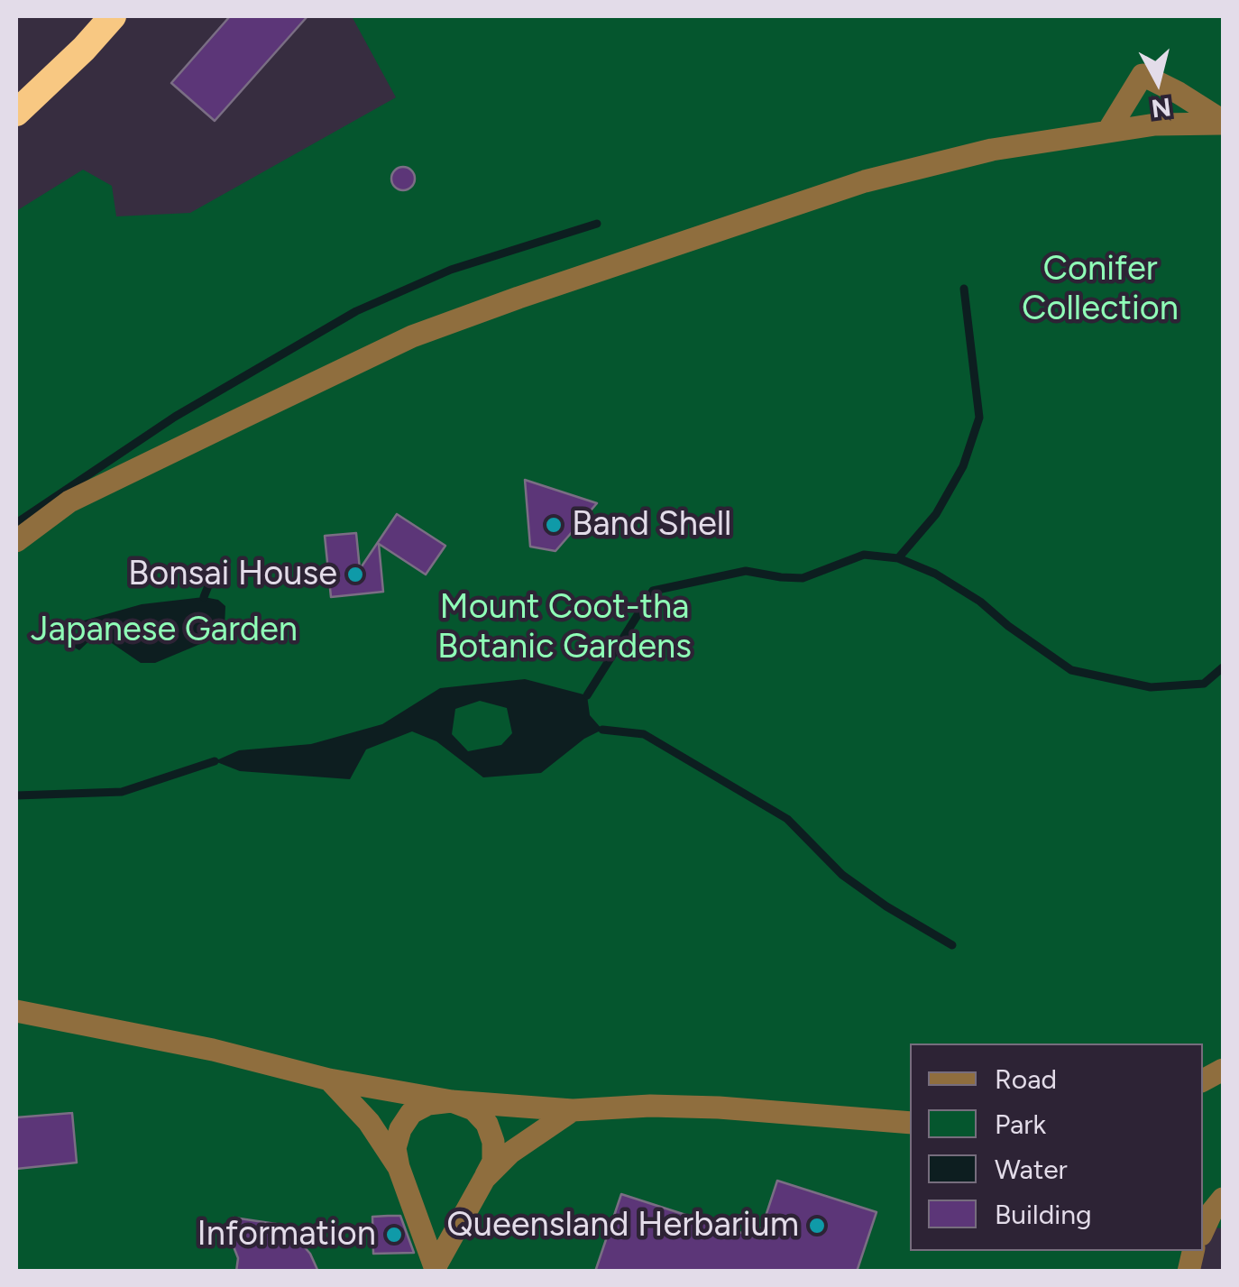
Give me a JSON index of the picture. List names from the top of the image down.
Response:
{
  "parks": ["Conifer Collection", "Mount Coot-tha Botanic Gardens", "Japanese Garden"],
  "places": [
    "Band Shell",
    "Bonsai House",
    "Queensland Herbarium",
    "Information"
  ],
  "legend": [
    "Road",
    "Park",
    "Water",
    "Building"
  ],
  "north": "bottom"
}
